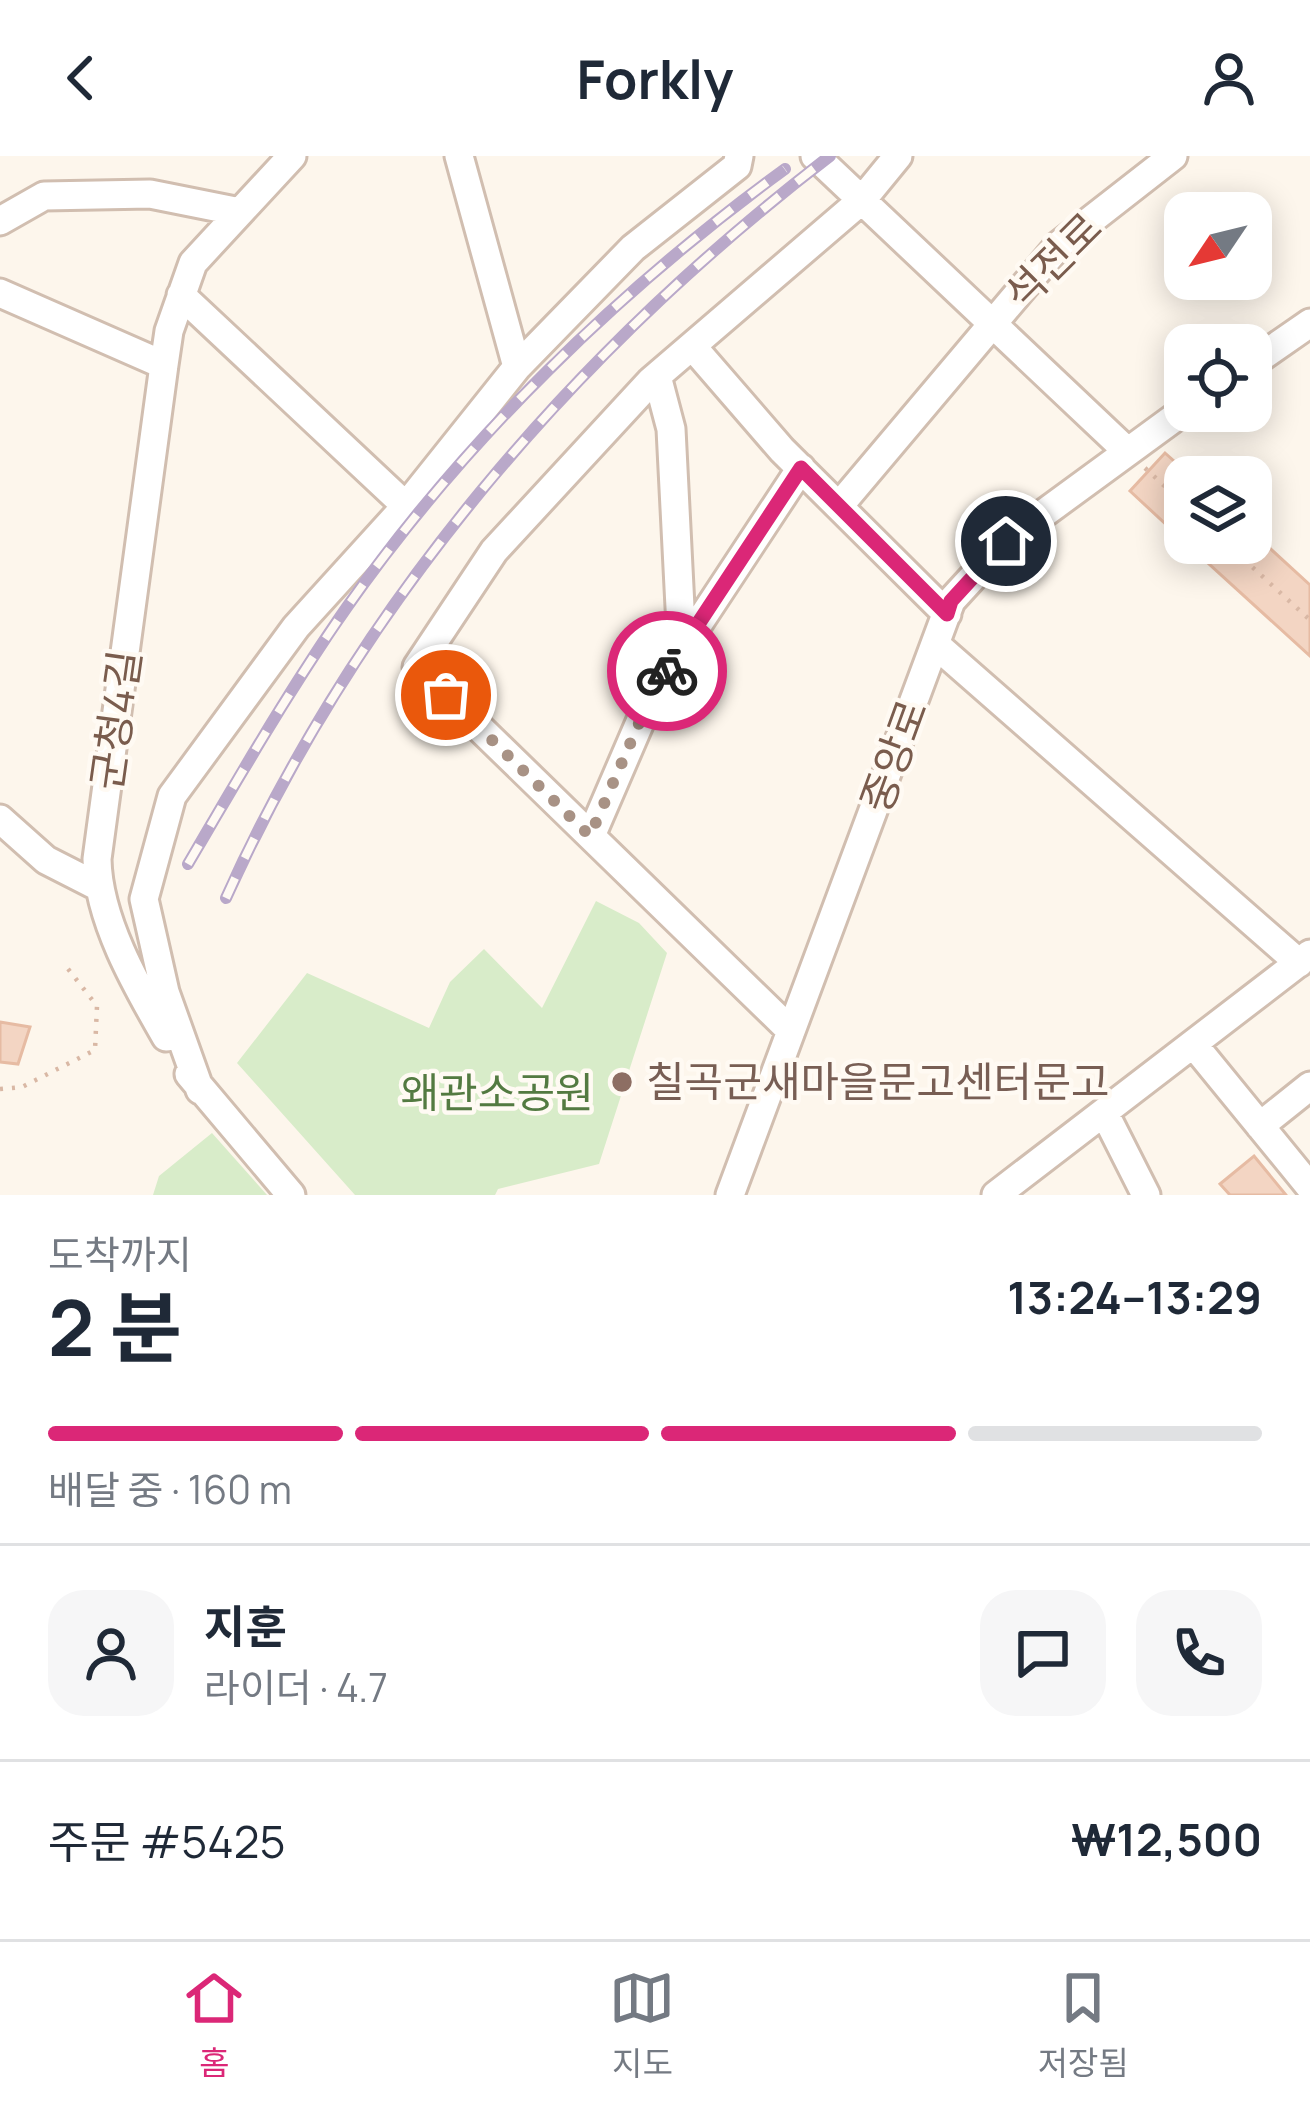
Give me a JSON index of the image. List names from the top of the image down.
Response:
{
  "streets": {
    "street": ["석전로", "군청4길", "중앙로"]
  },
  "crossings": [
    ["석전로", "중앙로"]
  ],
  "parks": ["왜관소공원"],
  "places": ["칠곡군새마을문고센터문고"],
  "north": "bottom left",
  "page": {
    "header": "Forkly",
    "heading": ["2 분", "도착까지", "13:24–13:29"],
    "panel": [
      "지훈",
      "라이더 · 4.7",
      "주문 #5425",
      "₩12,500"
    ],
    "bar": "배달 중 · 160 m",
    "tabs": ["홈", "지도", "저장됨"]
  }
}
